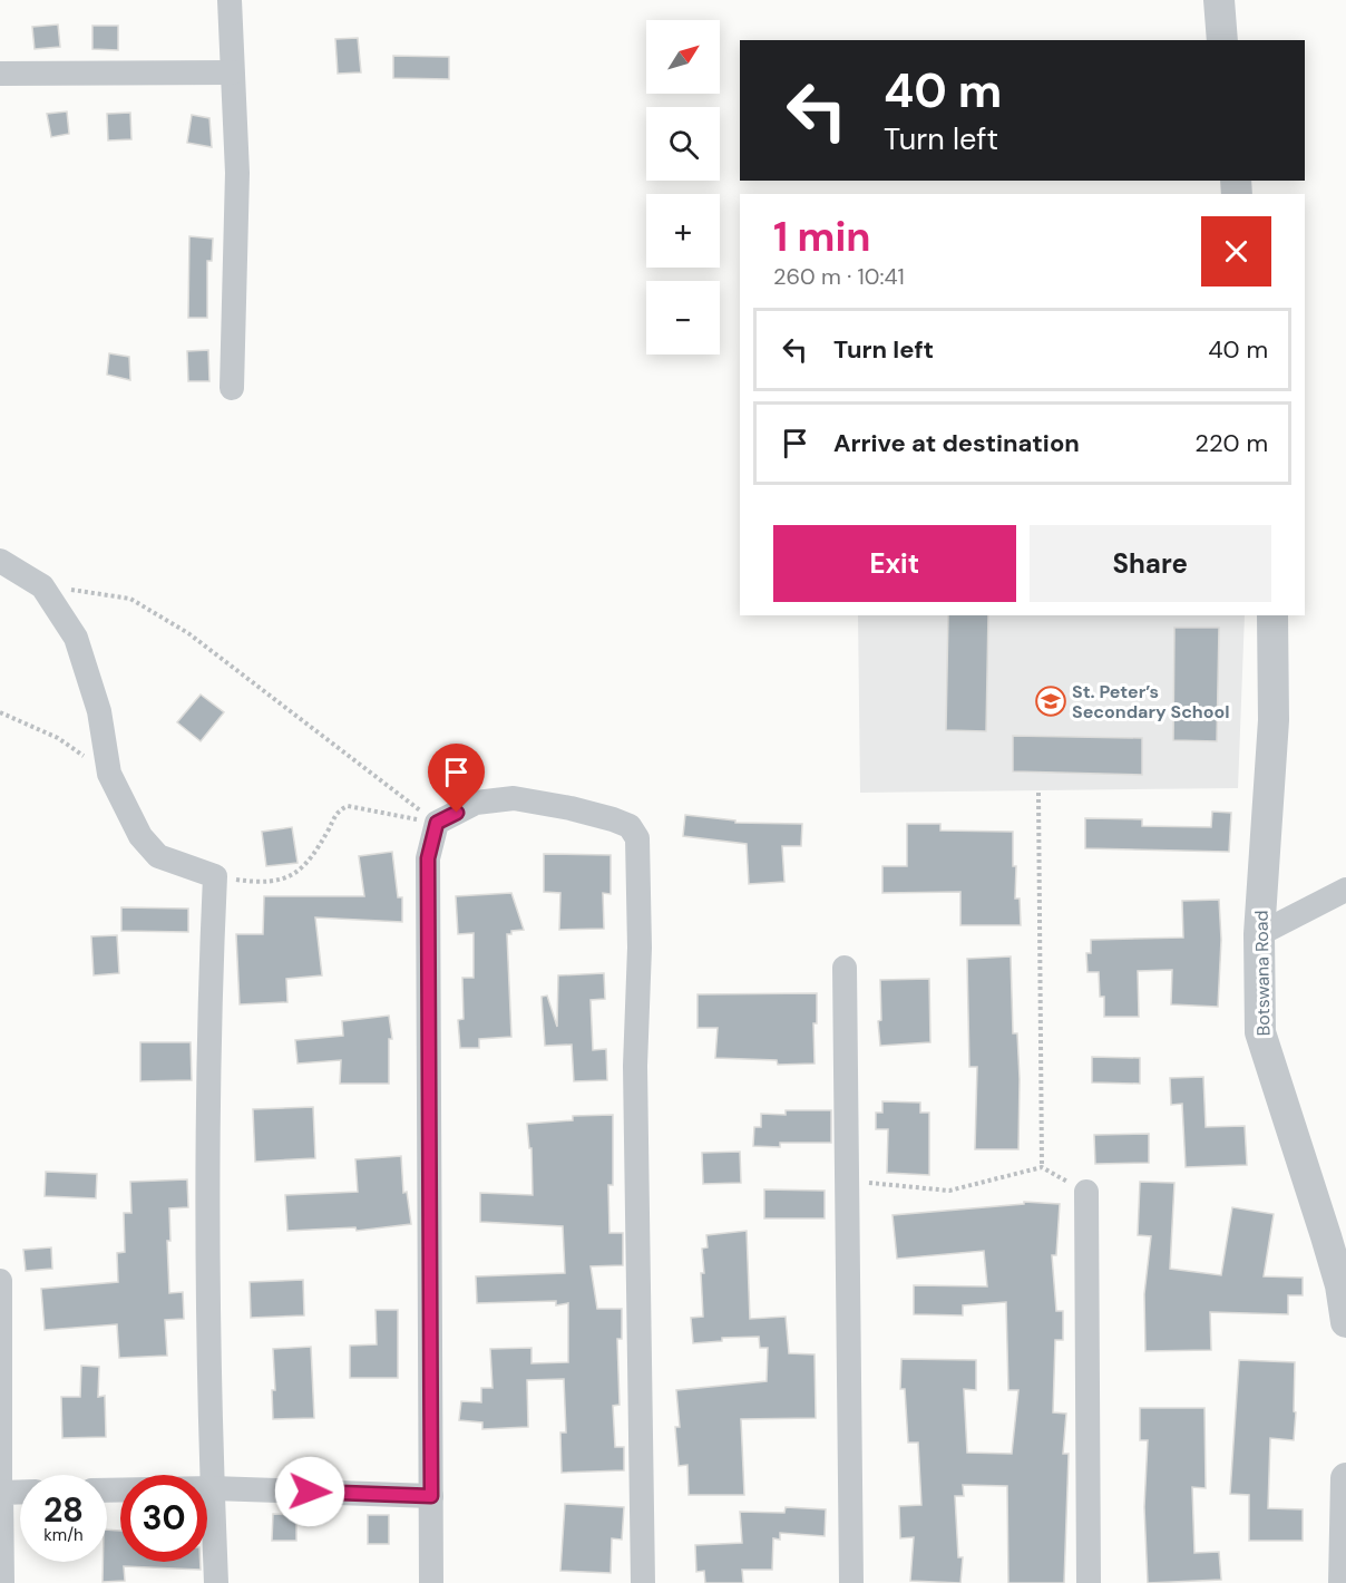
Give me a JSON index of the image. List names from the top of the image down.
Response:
{
  "streets": {
    "street": ["Botswana Road"]
  },
  "places": {
    "school or university": ["St. Peter’s Secondary School"]
  },
  "north": "top right",
  "page": {
    "map_buttons": ["+", "−"],
    "turn": ["40 m", "Turn left"],
    "heading": ["1 min", "260 m · 10:41"],
    "list": [
      {
        "name": "Turn left",
        "value": "40 m"
      },
      {
        "name": "Arrive at destination",
        "value": "220 m"
      }
    ],
    "buttons": ["Exit", "Share"],
    "speed": "28 km/h",
    "limit": "30"
  }
}
